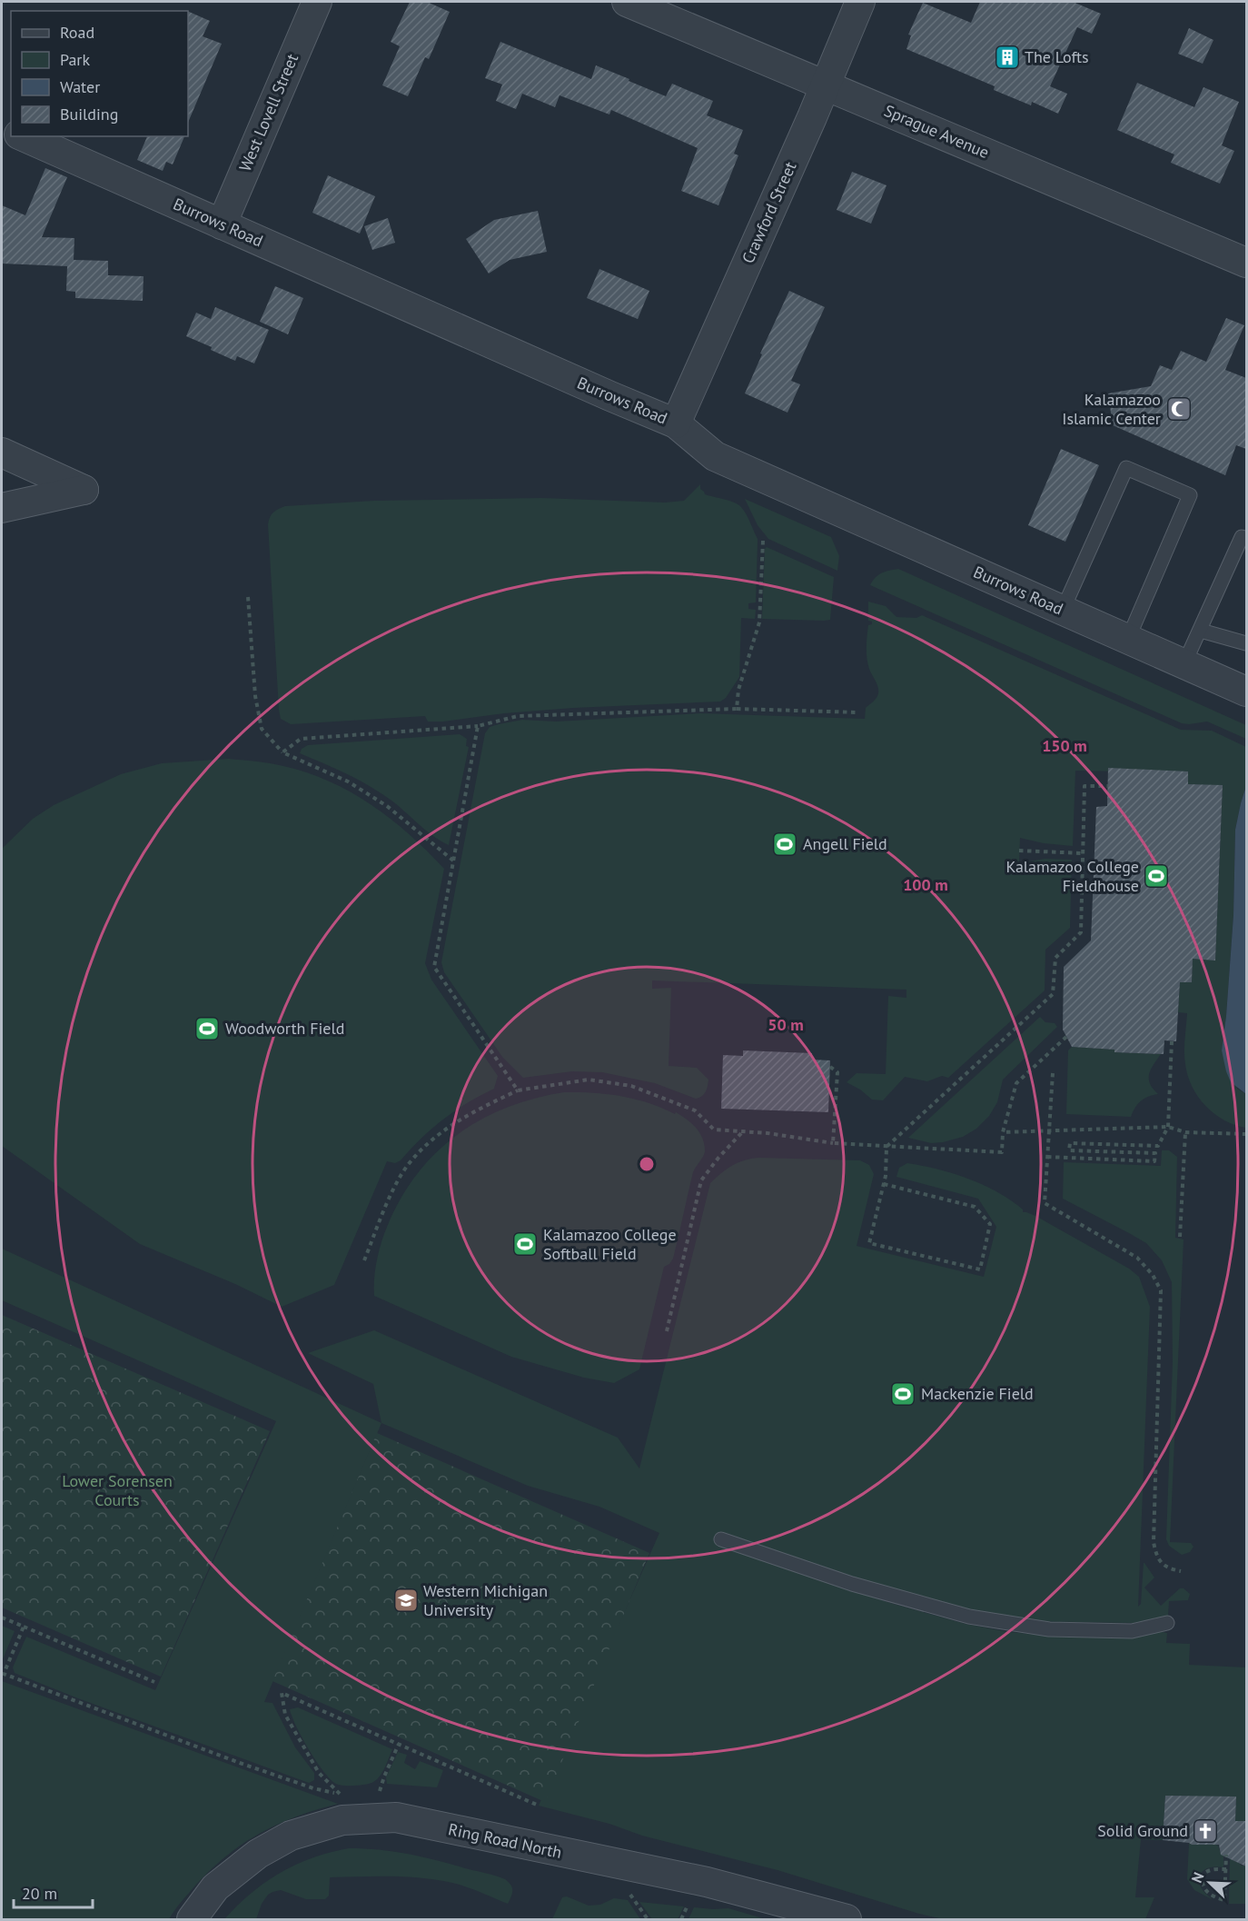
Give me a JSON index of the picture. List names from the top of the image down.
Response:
{
  "streets": {
    "street": [
      "West Lovell Street",
      "Sprague Avenue",
      "Crawford Street",
      "Burrows Road",
      "Ring Road North"
    ]
  },
  "crossings": [
    ["West Lovell Street", "Burrows Road"],
    ["Sprague Avenue", "Crawford Street"],
    ["Crawford Street", "Burrows Road"]
  ],
  "parks": ["Lower Sorensen Courts"],
  "places": {
    "building": ["The Lofts"],
    "mosque": ["Kalamazoo Islamic Center"],
    "sports": [
      "Angell Field",
      "Kalamazoo College Fieldhouse",
      "Woodworth Field",
      "Kalamazoo College Softball Field",
      "Mackenzie Field"
    ],
    "school or university": ["Western Michigan University"],
    "church": ["Solid Ground"]
  },
  "legend": [
    "Road",
    "Park",
    "Water",
    "Building"
  ],
  "scale_bar": "20 m",
  "north": "top left",
  "rings": ["150 m", "100 m", "50 m"]
}
